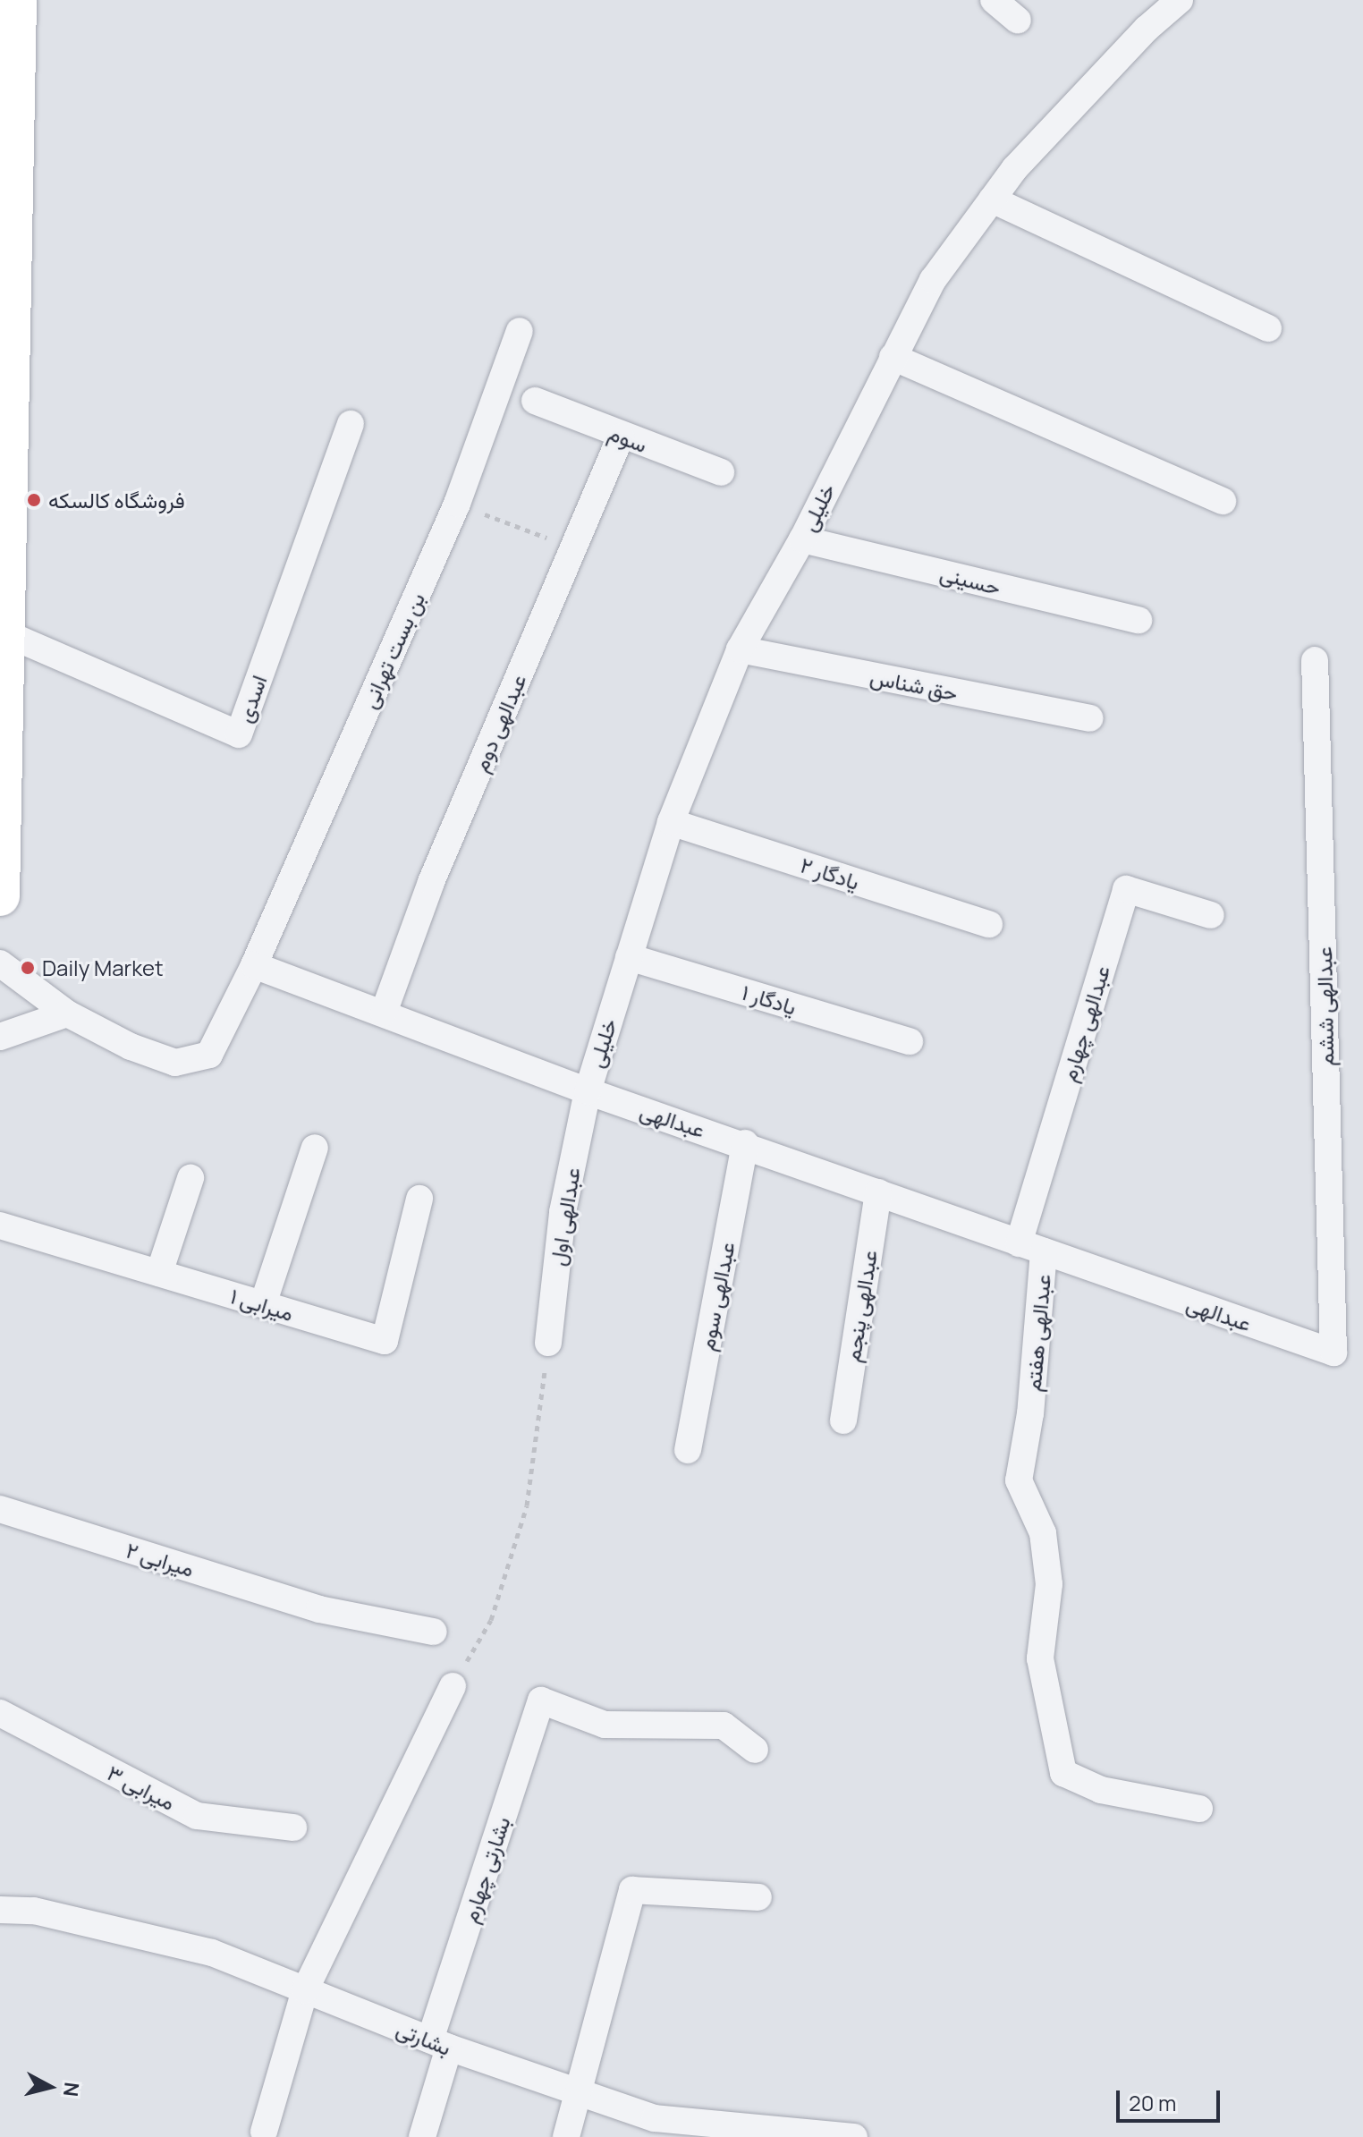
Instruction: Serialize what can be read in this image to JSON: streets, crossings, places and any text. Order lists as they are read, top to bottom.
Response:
{
  "streets": {
    "street": [
      "سوم",
      "خلیلی",
      "حسینی",
      "بن بست تهرانی",
      "حق شناس",
      "اسدی",
      "عبدالهی دوم",
      "یادگار ۲",
      "یادگار ۱",
      "عبدالهی ششم",
      "عبدالهی چهارم",
      "عبدالهی",
      "عبدالهی اول",
      "عبدالهی سوم",
      "میرابی ۱",
      "عبدالهی پنجم",
      "عبدالهی هفتم",
      "میرابی ۲",
      "میرابی ۳",
      "بشارتی چهارم",
      "بشارتی"
    ]
  },
  "crossings": [
    ["سوم", "عبدالهی دوم"],
    ["خلیلی", "حسینی"],
    ["خلیلی", "حق شناس"],
    ["خلیلی", "یادگار ۲"],
    ["خلیلی", "یادگار ۱"],
    ["خلیلی", "عبدالهی"],
    ["خلیلی", "عبدالهی اول"],
    ["بن بست تهرانی", "عبدالهی"],
    ["عبدالهی دوم", "عبدالهی"],
    ["عبدالهی ششم", "عبدالهی"],
    ["عبدالهی چهارم", "عبدالهی"],
    ["عبدالهی چهارم", "عبدالهی هفتم"],
    ["عبدالهی", "عبدالهی اول"],
    ["عبدالهی", "عبدالهی سوم"],
    ["عبدالهی", "عبدالهی پنجم"],
    ["عبدالهی", "عبدالهی هفتم"],
    ["بشارتی چهارم", "بشارتی"]
  ],
  "places": ["فروشگاه کالسکه", "Daily Market"],
  "scale_bar": "20 m",
  "north": "right"
}
